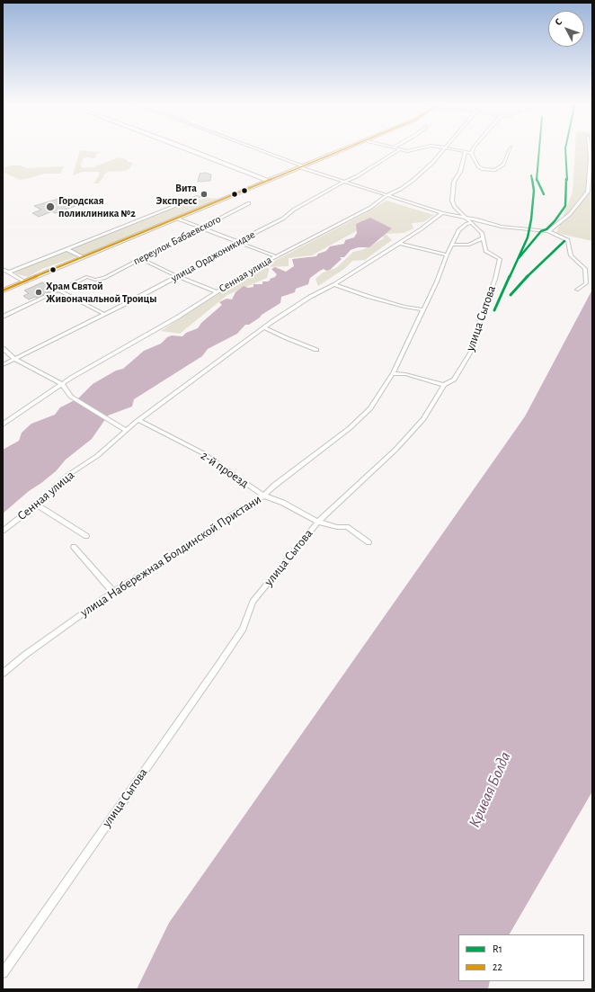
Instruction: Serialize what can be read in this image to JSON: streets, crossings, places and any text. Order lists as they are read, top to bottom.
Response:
{
  "streets": {
    "street": [
      "переулок Бабаевского",
      "улица Орджоникидзе",
      "Сенная улица",
      "улица Сытова",
      "2-й проезд",
      "улица Набережная Болдинской Пристани"
    ]
  },
  "crossings": [
    ["Сенная улица", "2-й проезд"],
    ["улица Сытова", "2-й проезд"],
    ["улица Сытова", "улица Набережная Болдинской Пристани"],
    ["2-й проезд", "улица Набережная Болдинской Пристани"]
  ],
  "water": ["Кривая Болда"],
  "places": ["Вита Экспресс", "Городская поликлиника №2", "Храм Святой Живоначальной Троицы"],
  "lines": ["transit line R1", "transit line 22"],
  "legend": ["R1", "22"],
  "north": "top left"
}
